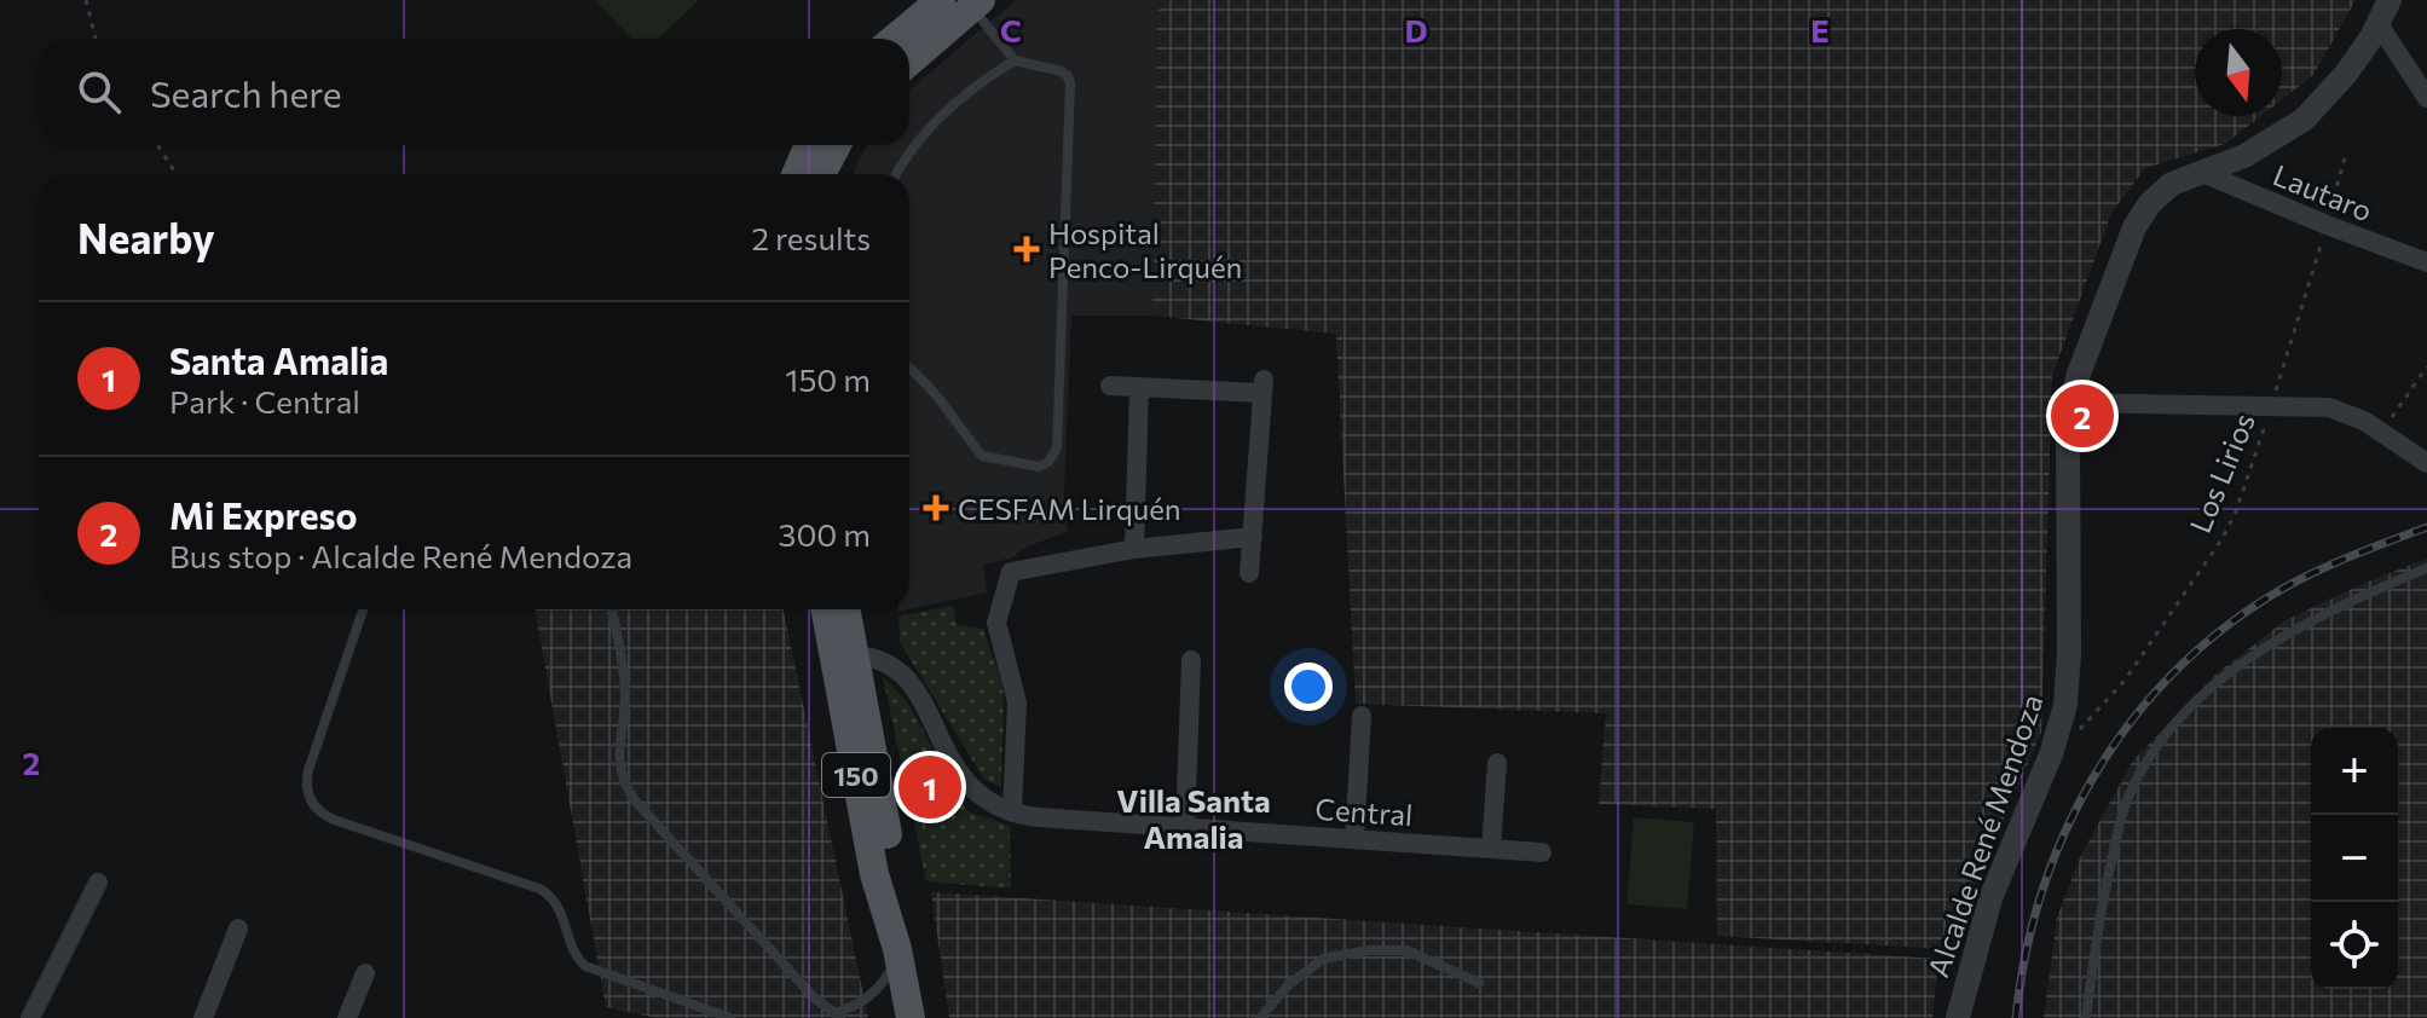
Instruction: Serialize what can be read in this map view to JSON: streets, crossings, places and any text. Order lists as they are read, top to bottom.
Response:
{
  "streets": {
    "main road": ["150"],
    "street": ["Lautaro", "Central", "Alcalde René Mendoza"],
    "path": ["Los Lirios"]
  },
  "crossings": [
    ["Lautaro", "Los Lirios"],
    ["Lautaro", "Alcalde René Mendoza"],
    ["Los Lirios", "Alcalde René Mendoza"],
    ["150", "Central"]
  ],
  "districts": ["Villa Santa Amalia"],
  "places": {
    "health": ["Hospital Penco-Lirquén", "CESFAM Lirquén"]
  },
  "north": "bottom",
  "page": {
    "search": "Search here",
    "heading": ["Nearby", "2 results"],
    "list": [
      {
        "mark": "1",
        "name": "Santa Amalia",
        "note": "Park · Central",
        "value": "150 m"
      },
      {
        "mark": "2",
        "name": "Mi Expreso",
        "note": "Bus stop · Alcalde René Mendoza",
        "value": "300 m"
      }
    ],
    "pins": ["2", "1"],
    "map_buttons": ["+", "−"]
  },
  "grid": {
    "columns": ["C", "D", "E"],
    "rows": ["2"]
  }
}
